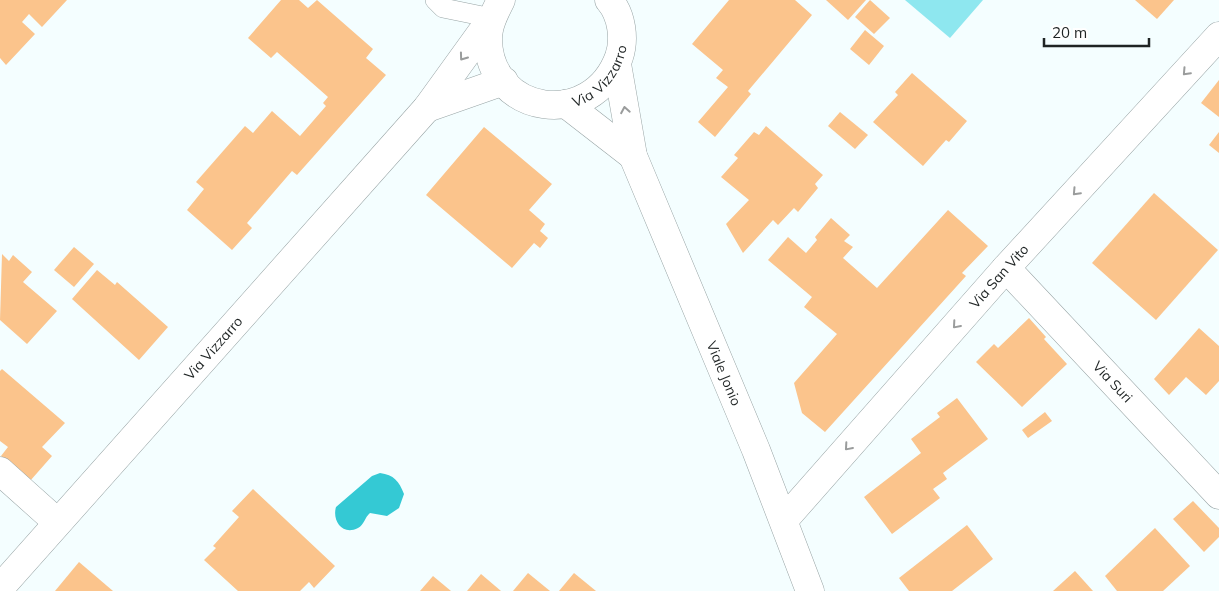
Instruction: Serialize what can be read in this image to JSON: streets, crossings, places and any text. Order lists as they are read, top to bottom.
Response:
{
  "streets": {
    "street": [
      "Via Vizzarro",
      "Via San Vito",
      "Viale Jonio",
      "Via Suri"
    ]
  },
  "crossings": [
    ["Via Vizzarro", "Viale Jonio"],
    ["Via San Vito", "Viale Jonio"],
    ["Via San Vito", "Via Suri"]
  ],
  "one_way": ["Via San Vito"],
  "scale_bar": "20 m"
}
